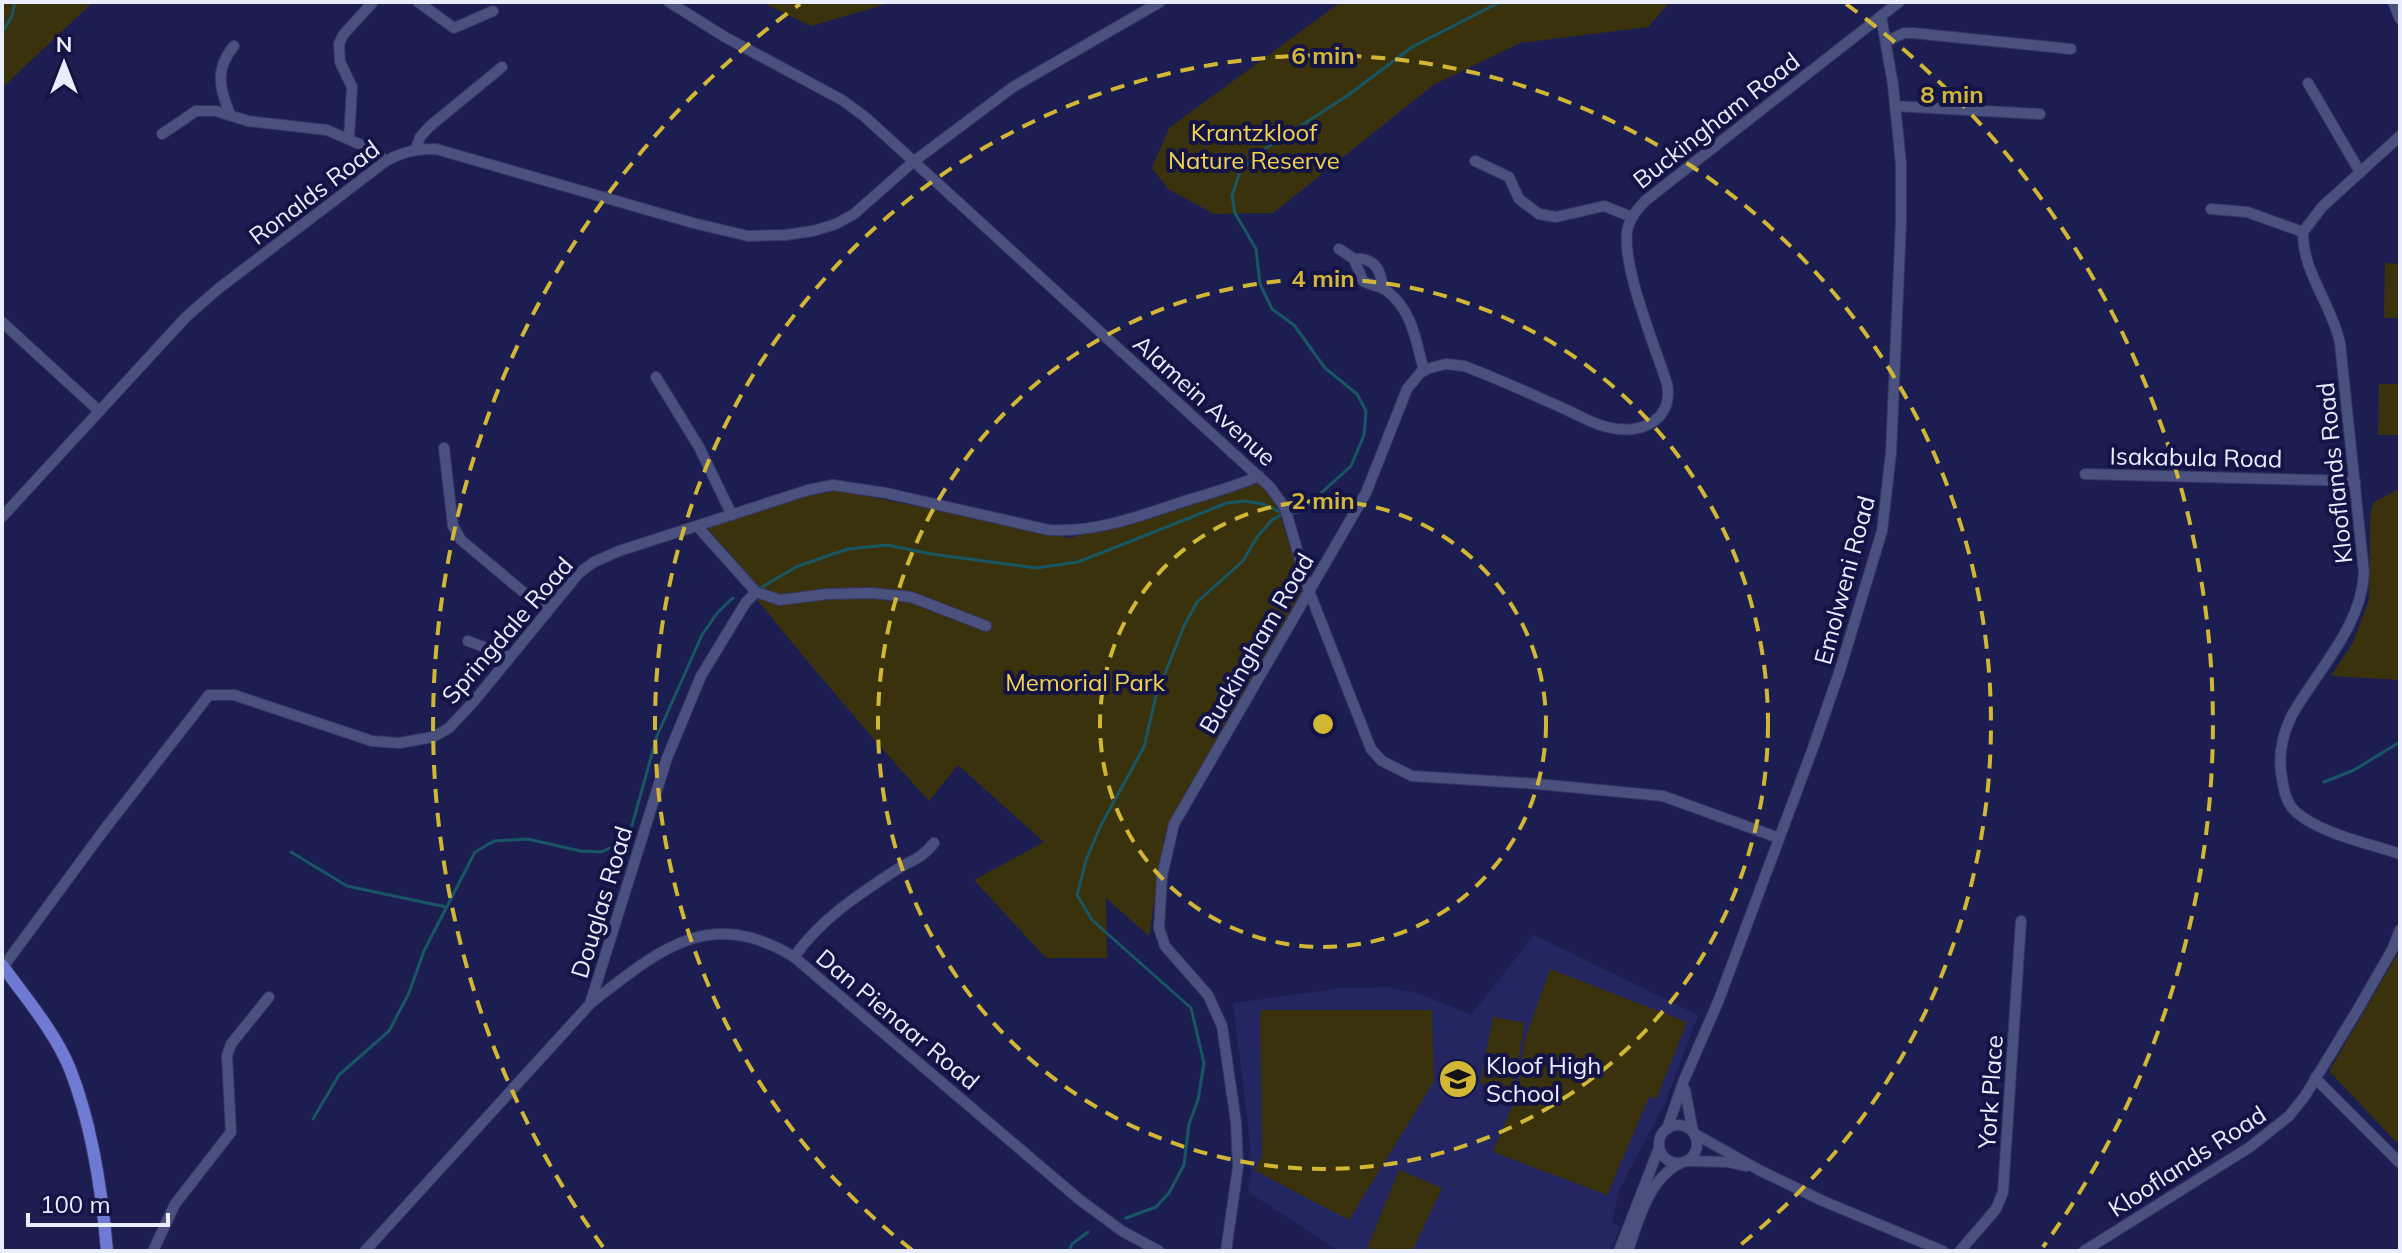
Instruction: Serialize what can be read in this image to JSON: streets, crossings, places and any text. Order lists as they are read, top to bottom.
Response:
{
  "streets": {
    "street": [
      "Buckingham Road",
      "Ronalds Road",
      "Alamein Avenue",
      "Isakabula Road",
      "Klooflands Road",
      "Emolweni Road",
      "Springdale Road",
      "Douglas Road",
      "Dan Pienaar Road",
      "York Place"
    ]
  },
  "crossings": [
    ["Buckingham Road", "Alamein Avenue"],
    ["Buckingham Road", "Emolweni Road"],
    ["Ronalds Road", "Alamein Avenue"],
    ["Alamein Avenue", "Emolweni Road"],
    ["Alamein Avenue", "Springdale Road"],
    ["Isakabula Road", "Klooflands Road"],
    ["Douglas Road", "Dan Pienaar Road"]
  ],
  "parks": ["Krantzkloof Nature Reserve", "Memorial Park"],
  "places": {
    "school or university": ["Kloof High School"]
  },
  "scale_bar": "100 m",
  "north": "top",
  "rings": [
    "6 min",
    "8 min",
    "4 min",
    "2 min"
  ]
}
